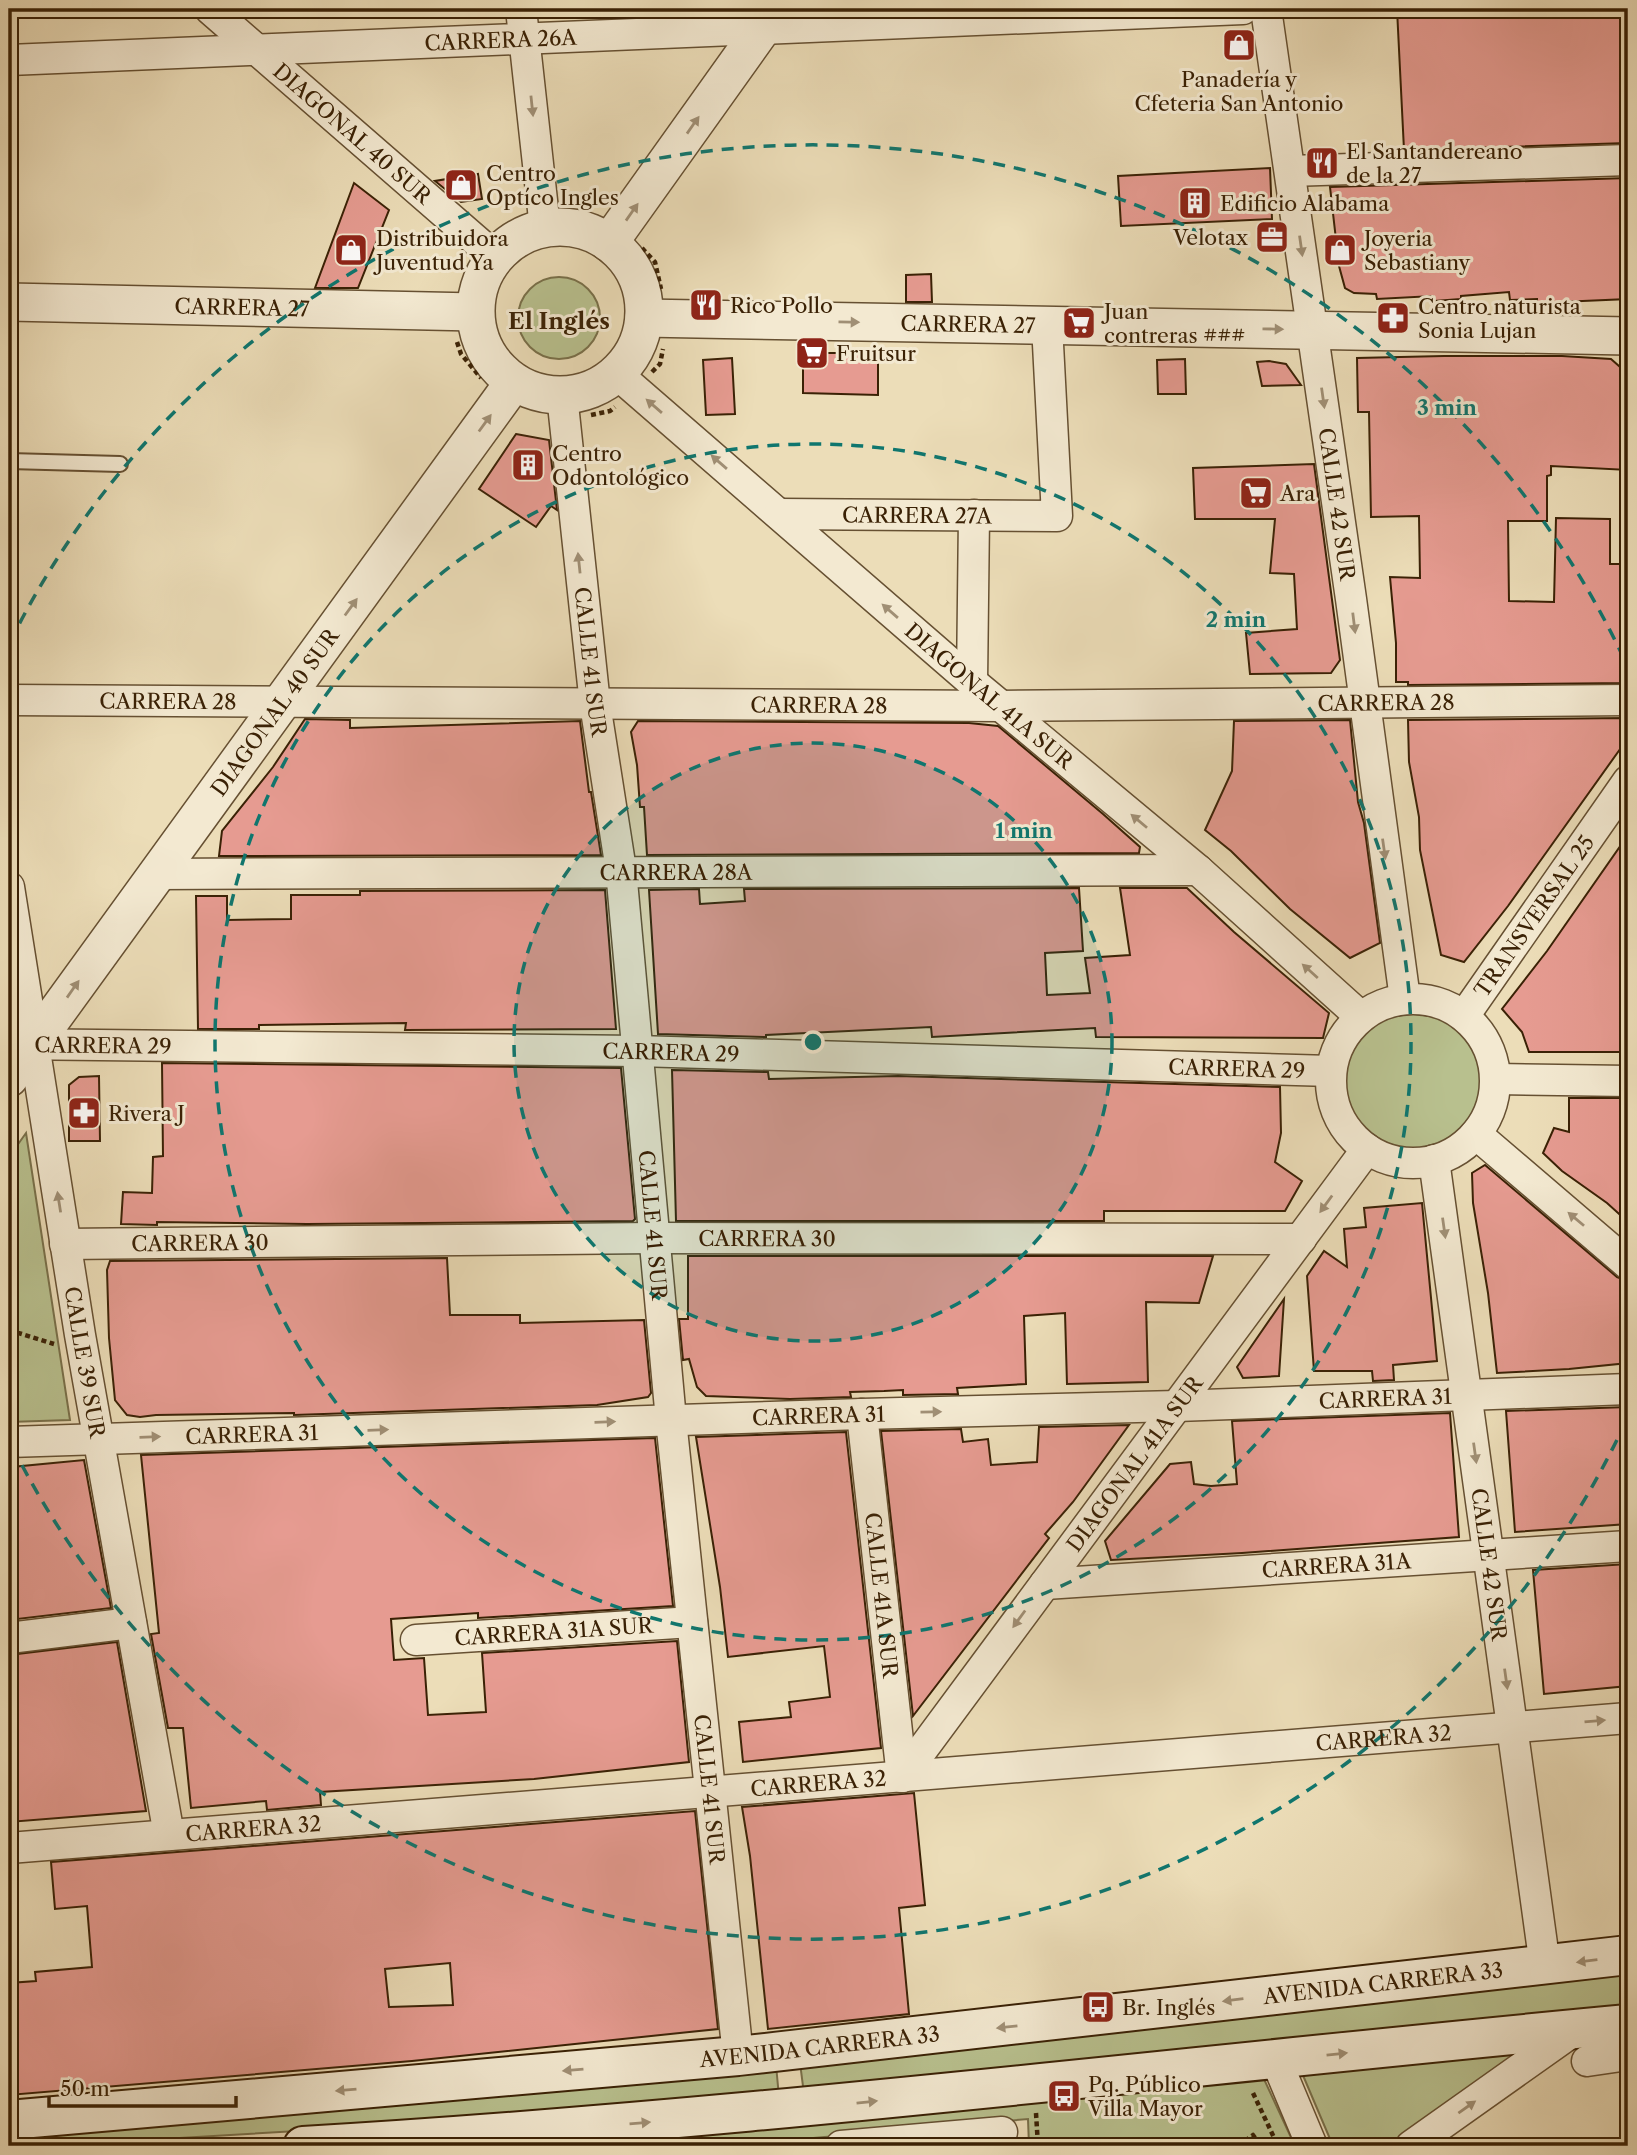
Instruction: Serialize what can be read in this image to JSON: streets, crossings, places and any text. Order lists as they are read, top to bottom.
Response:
{
  "streets": {
    "main road": ["AVENIDA CARRERA 33"],
    "street": [
      "CARRERA 26A",
      "DIAGONAL 40 SUR",
      "CARRERA 27",
      "CALLE 42 SUR",
      "CARRERA 27A",
      "CALLE 41 SUR",
      "DIAGONAL 41A SUR",
      "CARRERA 28",
      "CARRERA 28A",
      "TRANSVERSAL 25",
      "CARRERA 29",
      "CARRERA 30",
      "CALLE 39 SUR",
      "CARRERA 31",
      "CARRERA 31A",
      "CALLE 41A SUR",
      "CARRERA 31A SUR",
      "CARRERA 32"
    ]
  },
  "crossings": [
    ["CARRERA 26A", "DIAGONAL 40 SUR"],
    ["DIAGONAL 40 SUR", "CARRERA 27"],
    ["DIAGONAL 40 SUR", "CALLE 41 SUR"],
    ["DIAGONAL 40 SUR", "DIAGONAL 41A SUR"],
    ["DIAGONAL 40 SUR", "CARRERA 28"],
    ["DIAGONAL 40 SUR", "CARRERA 28A"],
    ["DIAGONAL 40 SUR", "CARRERA 29"],
    ["DIAGONAL 40 SUR", "CALLE 39 SUR"],
    ["CARRERA 27", "CALLE 42 SUR"],
    ["CARRERA 27", "CARRERA 27A"],
    ["CARRERA 27", "CALLE 41 SUR"],
    ["CARRERA 27", "DIAGONAL 41A SUR"],
    ["CALLE 42 SUR", "DIAGONAL 41A SUR"],
    ["CALLE 42 SUR", "CARRERA 28"],
    ["CALLE 42 SUR", "TRANSVERSAL 25"],
    ["CALLE 42 SUR", "CARRERA 29"],
    ["CALLE 42 SUR", "CARRERA 31"],
    ["CALLE 42 SUR", "CARRERA 31A"],
    ["CALLE 42 SUR", "CARRERA 32"],
    ["CALLE 42 SUR", "AVENIDA CARRERA 33"],
    ["CARRERA 27A", "DIAGONAL 41A SUR"],
    ["CALLE 41 SUR", "DIAGONAL 41A SUR"],
    ["CALLE 41 SUR", "CARRERA 28"],
    ["CALLE 41 SUR", "CARRERA 28A"],
    ["CALLE 41 SUR", "CARRERA 29"],
    ["CALLE 41 SUR", "CARRERA 30"],
    ["CALLE 41 SUR", "CARRERA 31"],
    ["CALLE 41 SUR", "CARRERA 31A SUR"],
    ["CALLE 41 SUR", "CARRERA 32"],
    ["CALLE 41 SUR", "AVENIDA CARRERA 33"],
    ["DIAGONAL 41A SUR", "CARRERA 28"],
    ["DIAGONAL 41A SUR", "CARRERA 28A"],
    ["DIAGONAL 41A SUR", "TRANSVERSAL 25"],
    ["DIAGONAL 41A SUR", "CARRERA 29"],
    ["DIAGONAL 41A SUR", "CARRERA 30"],
    ["DIAGONAL 41A SUR", "CARRERA 31"],
    ["DIAGONAL 41A SUR", "CARRERA 31A"],
    ["DIAGONAL 41A SUR", "CALLE 41A SUR"],
    ["DIAGONAL 41A SUR", "CARRERA 32"],
    ["TRANSVERSAL 25", "CARRERA 29"],
    ["CARRERA 29", "CALLE 39 SUR"],
    ["CARRERA 30", "CALLE 39 SUR"],
    ["CALLE 39 SUR", "CARRERA 31"],
    ["CALLE 39 SUR", "CARRERA 32"],
    ["CARRERA 31", "CALLE 41A SUR"],
    ["CALLE 41A SUR", "CARRERA 32"]
  ],
  "one_way": [
    "DIAGONAL 40 SUR",
    "CARRERA 27",
    "CALLE 42 SUR",
    "CARRERA 31"
  ],
  "districts": ["El Inglés"],
  "places": {
    "shop": [
      "Panadería y Cfeteria San Antonio",
      "Centro Optíco Ingles",
      "Distribuidora Juventud Ya",
      "Joyeria Sebastiany"
    ],
    "restaurant": ["El Santandereano de la 27", "Rico Pollo"],
    "building": ["Edificio Alabama", "Centro Odontológico"],
    "office": ["Velotax"],
    "pharmacy": ["Centro naturista Sonia Lujan", "Rivera J"],
    "supermarket": ["Juan contreras ###", "Fruitsur", "Ara"],
    "bus stop": ["Br. Inglés", "Pq. Público Villa Mayor"]
  },
  "scale_bar": "50 m",
  "rings": ["3 min", "2 min", "1 min"]
}
